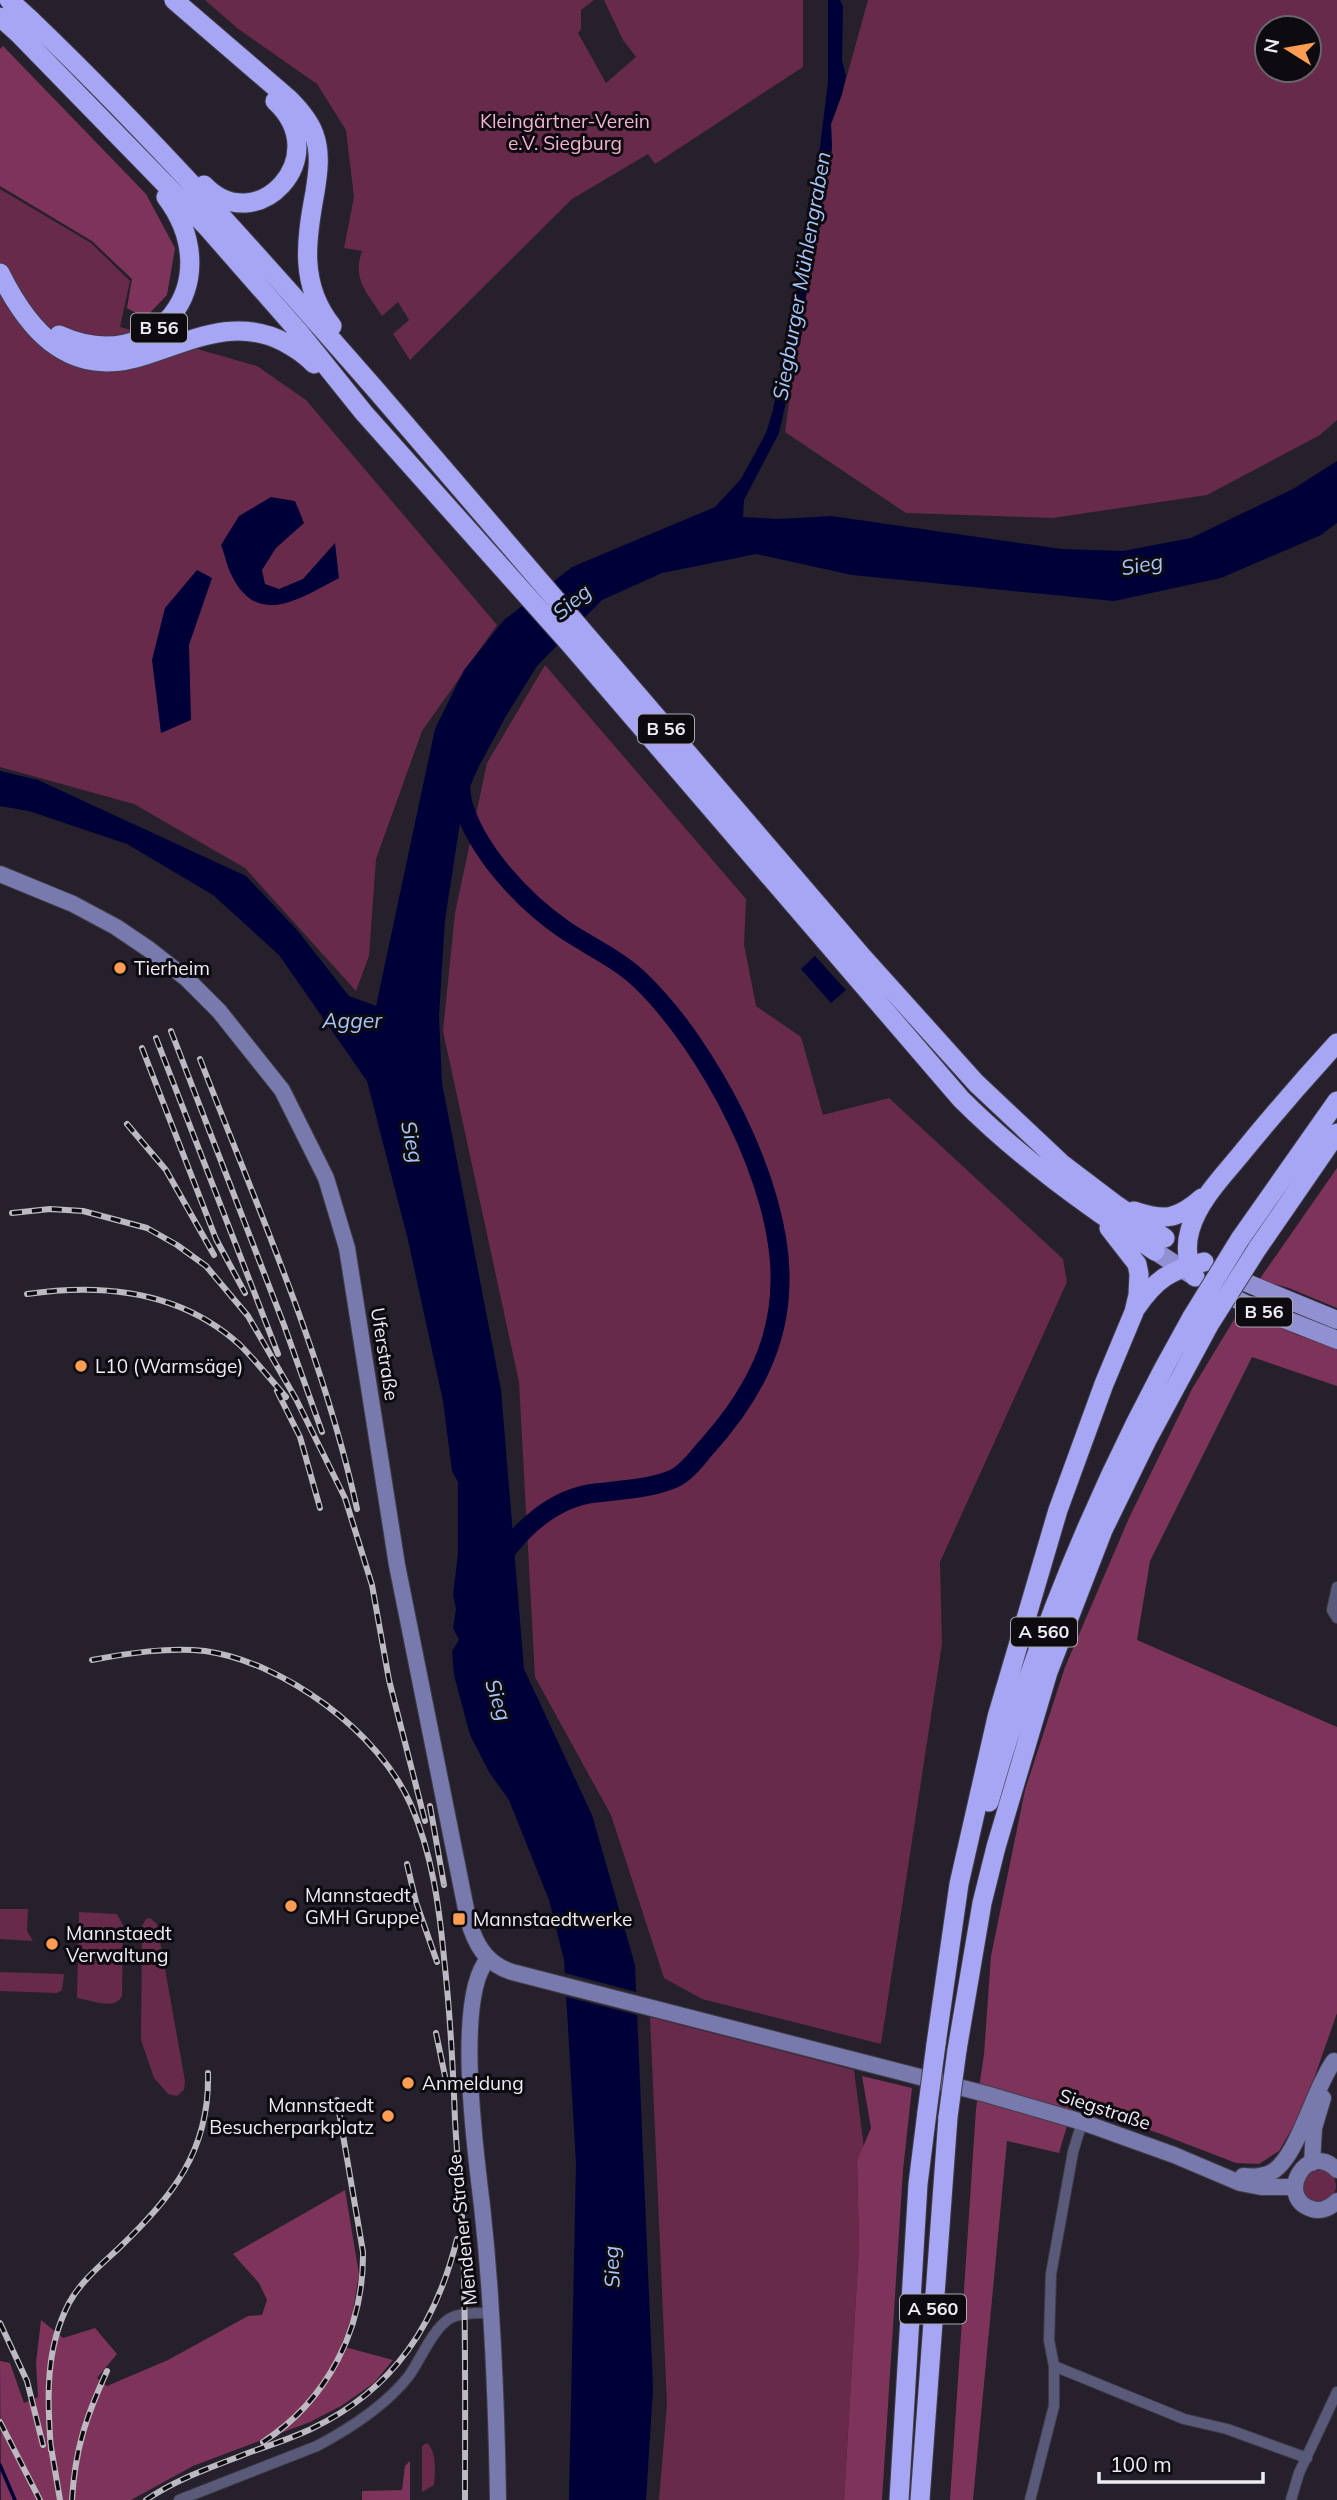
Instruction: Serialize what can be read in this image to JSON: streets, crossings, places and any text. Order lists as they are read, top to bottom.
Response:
{
  "streets": {
    "highway": ["B 56", "A 560"],
    "street": ["Uferstraße", "Siegstraße", "Mendener Straße"]
  },
  "crossings": [
    ["Uferstraße", "Siegstraße"],
    ["Uferstraße", "Mendener Straße"],
    ["Siegstraße", "Mendener Straße"]
  ],
  "water": ["Siegburger Mühlengraben", "Sieg", "Agger"],
  "parks": ["Kleingärtner-Verein e.V. Siegburg"],
  "places": {
    "other": [
      "Tierheim",
      "L10 (Warmsäge)",
      "Mannstaedt GMH Gruppe",
      "Mannstaedt Verwaltung",
      "Anmeldung",
      "Mannstaedt Besucherparkplatz"
    ],
    "transit": ["Mannstaedtwerke"]
  },
  "scale_bar": "100 m",
  "north": "left"
}
